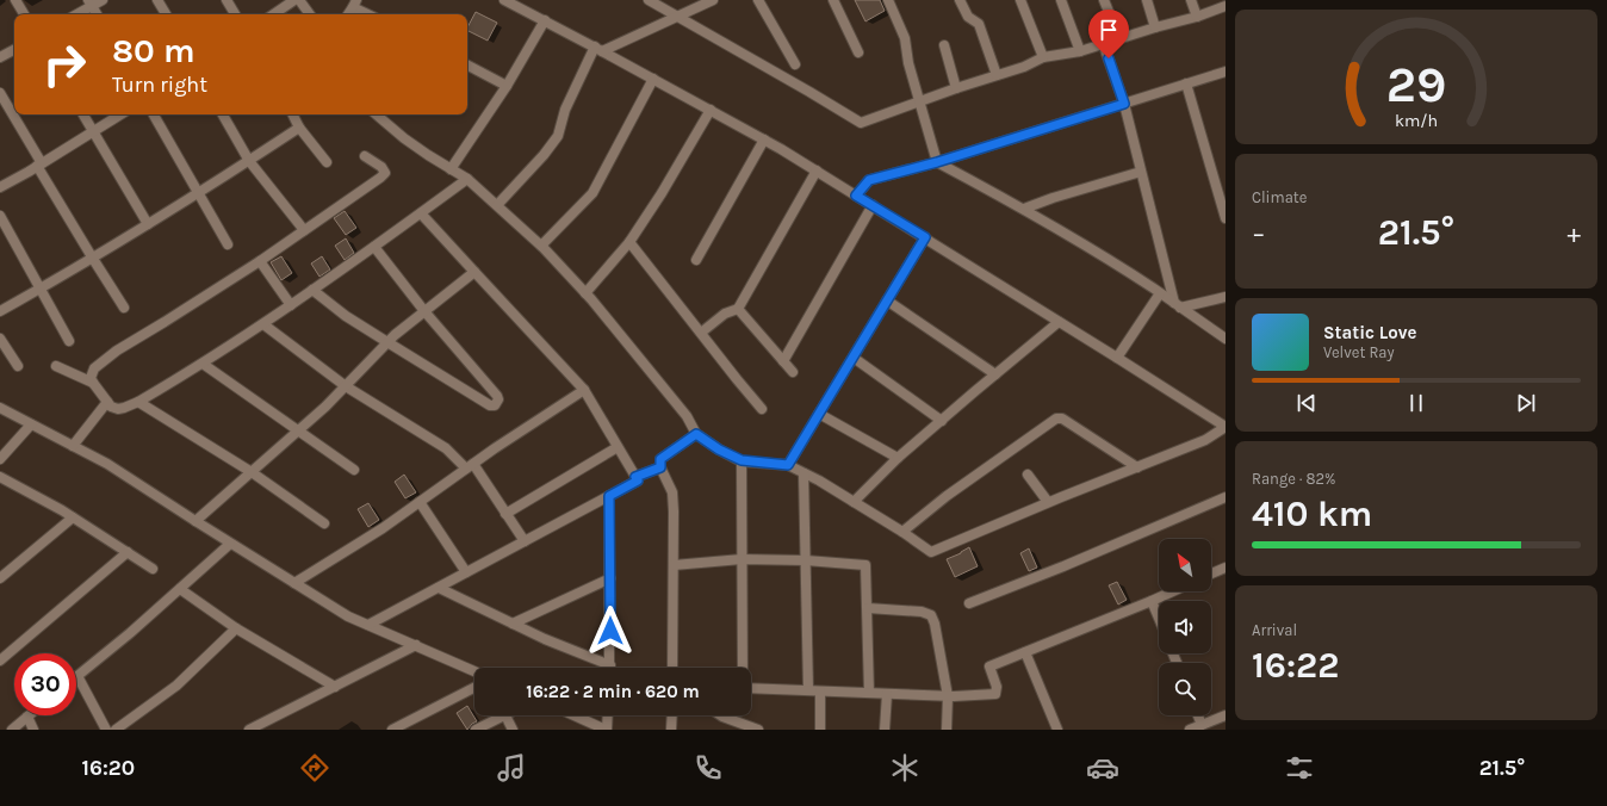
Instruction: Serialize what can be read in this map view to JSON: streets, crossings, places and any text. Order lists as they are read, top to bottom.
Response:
{
  "north": "top left",
  "page": {
    "turn": ["80 m", "Turn right"],
    "tile": [
      "Climate",
      ["Range · 82%", "410 km"],
      ["Arrival", "16:22"]
    ],
    "heat": ["−", "21.5°", "+"],
    "song": ["Static Love", "Velvet Ray"],
    "limit": "30",
    "trip": "16:22 · 2 min · 620 m",
    "tabs": ["16:20", "21.5°"],
    "gauge": ["29", "km/h"]
  }
}
